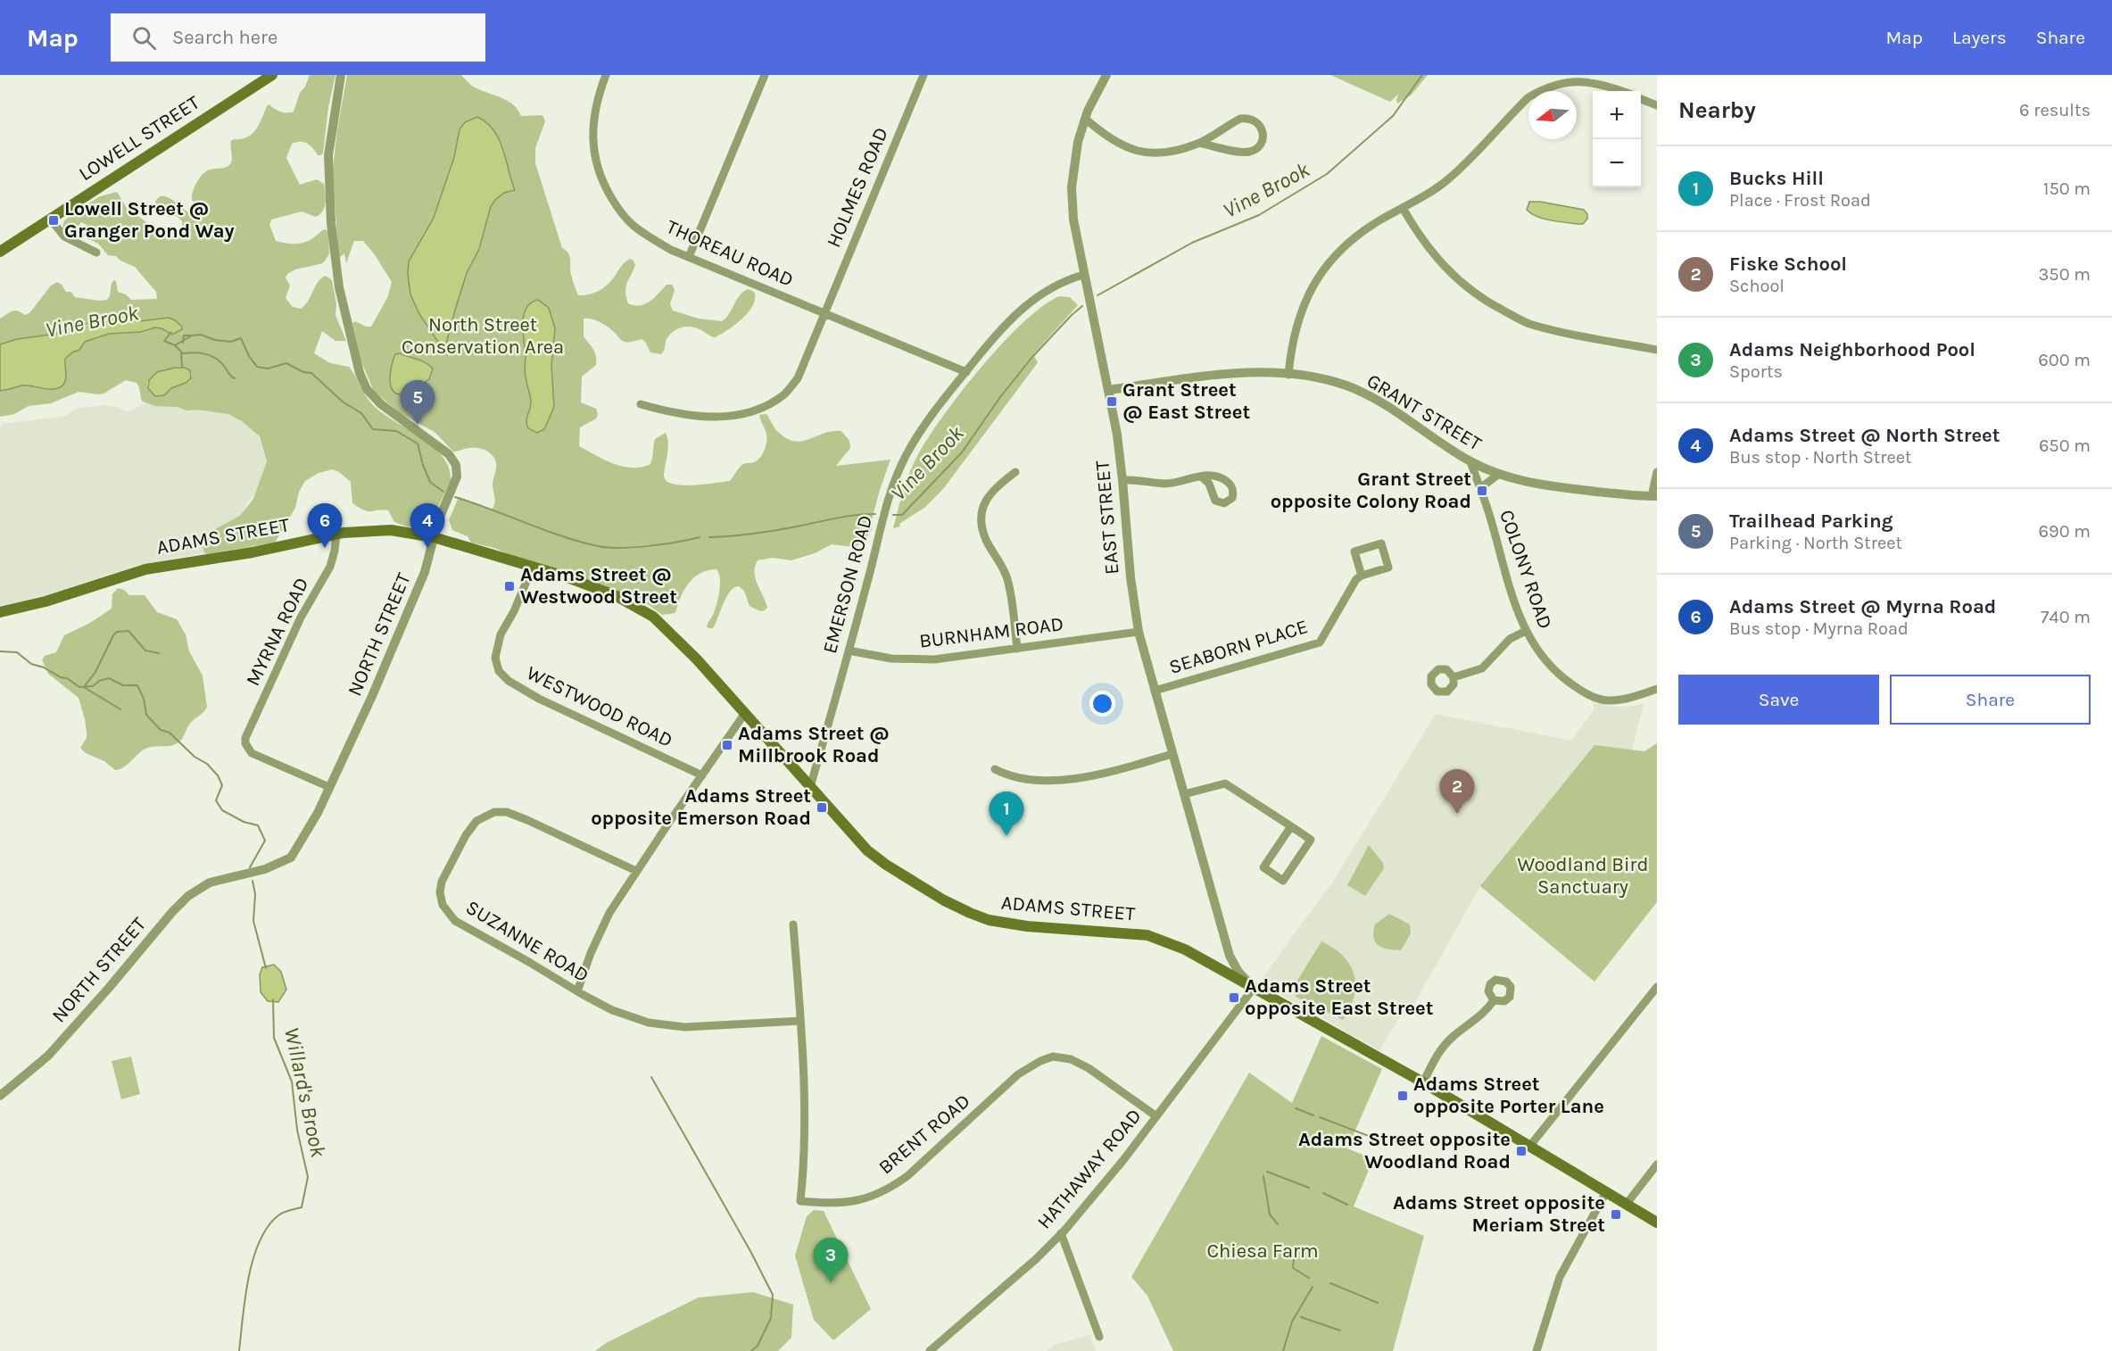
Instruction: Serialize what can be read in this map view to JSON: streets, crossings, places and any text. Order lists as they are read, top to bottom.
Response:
{
  "streets": {
    "main road": ["LOWELL STREET", "ADAMS STREET"],
    "street": [
      "HOLMES ROAD",
      "THOREAU ROAD",
      "GRANT STREET",
      "EAST STREET",
      "COLONY ROAD",
      "EMERSON ROAD",
      "MYRNA ROAD",
      "BURNHAM ROAD",
      "NORTH STREET",
      "SEABORN PLACE",
      "WESTWOOD ROAD",
      "SUZANNE ROAD",
      "BRENT ROAD",
      "HATHAWAY ROAD"
    ]
  },
  "crossings": [
    ["HOLMES ROAD", "THOREAU ROAD"],
    ["THOREAU ROAD", "EMERSON ROAD"],
    ["GRANT STREET", "EAST STREET"],
    ["GRANT STREET", "COLONY ROAD"],
    ["EAST STREET", "ADAMS STREET"],
    ["EAST STREET", "EMERSON ROAD"],
    ["EAST STREET", "BURNHAM ROAD"],
    ["EAST STREET", "SEABORN PLACE"],
    ["EAST STREET", "HATHAWAY ROAD"],
    ["ADAMS STREET", "EMERSON ROAD"],
    ["ADAMS STREET", "MYRNA ROAD"],
    ["ADAMS STREET", "NORTH STREET"],
    ["ADAMS STREET", "WESTWOOD ROAD"],
    ["ADAMS STREET", "HATHAWAY ROAD"],
    ["EMERSON ROAD", "BURNHAM ROAD"],
    ["MYRNA ROAD", "NORTH STREET"],
    ["SUZANNE ROAD", "BRENT ROAD"],
    ["BRENT ROAD", "HATHAWAY ROAD"]
  ],
  "water": ["Vine Brook", "Willard's Brook"],
  "parks": ["North Street Conservation Area", "Woodland Bird Sanctuary", "Chiesa Farm"],
  "places": {
    "transit": [
      "Lowell Street @ Granger Pond Way",
      "Grant Street @ East Street",
      "Grant Street opposite Colony Road",
      "Adams Street @ Westwood Street",
      "Adams Street @ Millbrook Road",
      "Adams Street opposite Emerson Road",
      "Adams Street opposite East Street",
      "Adams Street opposite Porter Lane",
      "Adams Street opposite Woodland Road",
      "Adams Street opposite Meriam Street"
    ]
  },
  "north": "left",
  "page": {
    "header": "Map",
    "search": "Search here",
    "nav": ["Map", "Layers", "Share"],
    "heading": ["Nearby", "6 results"],
    "map_buttons": ["+", "−"],
    "list": [
      {
        "mark": "1",
        "name": "Bucks Hill",
        "note": "Place · Frost Road",
        "value": "150 m"
      },
      {
        "mark": "2",
        "name": "Fiske School",
        "note": "School",
        "value": "350 m"
      },
      {
        "mark": "3",
        "name": "Adams Neighborhood Pool",
        "note": "Sports",
        "value": "600 m"
      },
      {
        "mark": "4",
        "name": "Adams Street @ North Street",
        "note": "Bus stop · North Street",
        "value": "650 m"
      },
      {
        "mark": "5",
        "name": "Trailhead Parking",
        "note": "Parking · North Street",
        "value": "690 m"
      },
      {
        "mark": "6",
        "name": "Adams Street @ Myrna Road",
        "note": "Bus stop · Myrna Road",
        "value": "740 m"
      }
    ],
    "pins": [
      "5",
      "4",
      "6",
      "2",
      "1",
      "3"
    ],
    "buttons": ["Save", "Share"]
  }
}
